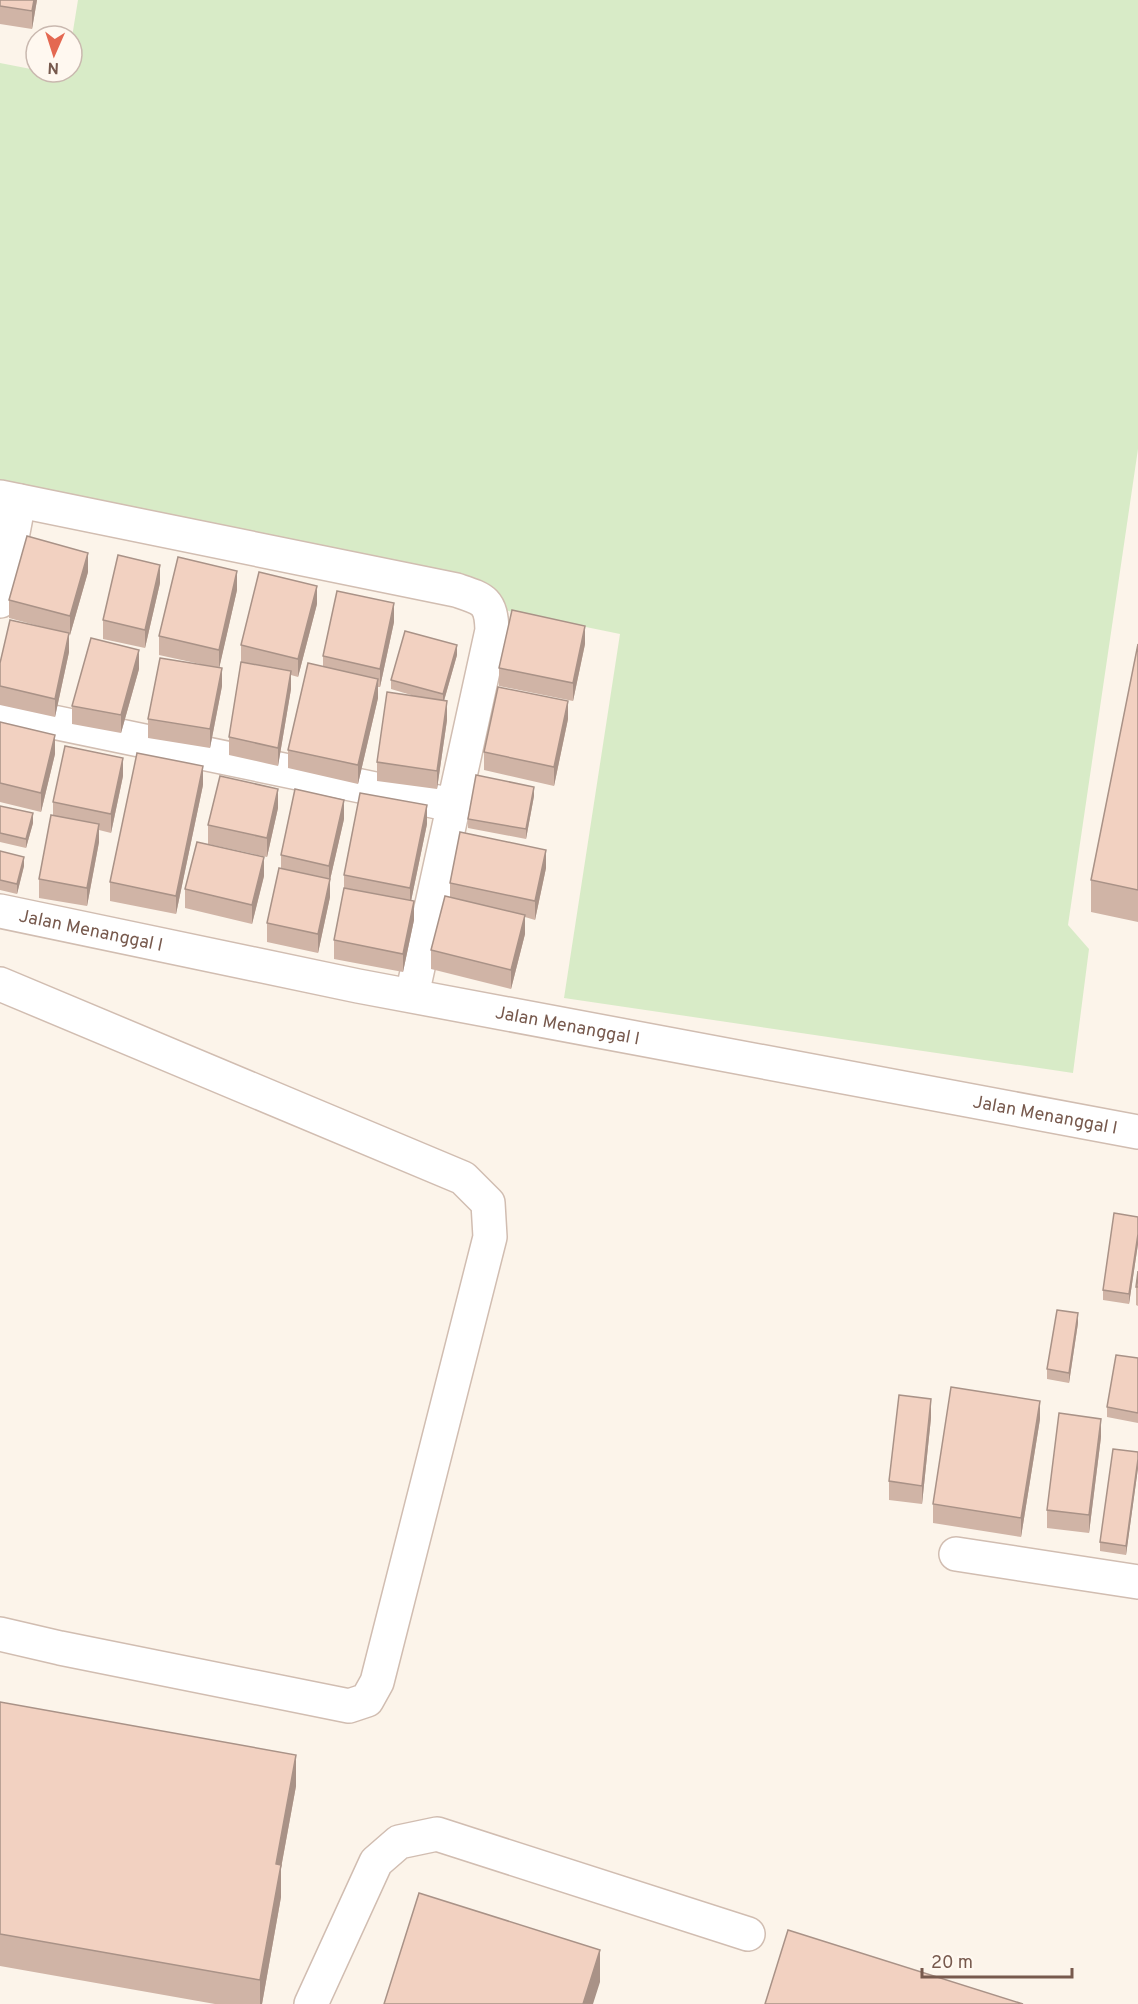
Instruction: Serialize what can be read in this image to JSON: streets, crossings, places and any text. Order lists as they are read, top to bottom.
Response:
{
  "streets": {
    "street": ["Jalan Menanggal I"]
  },
  "scale_bar": "20 m",
  "north": "bottom"
}
